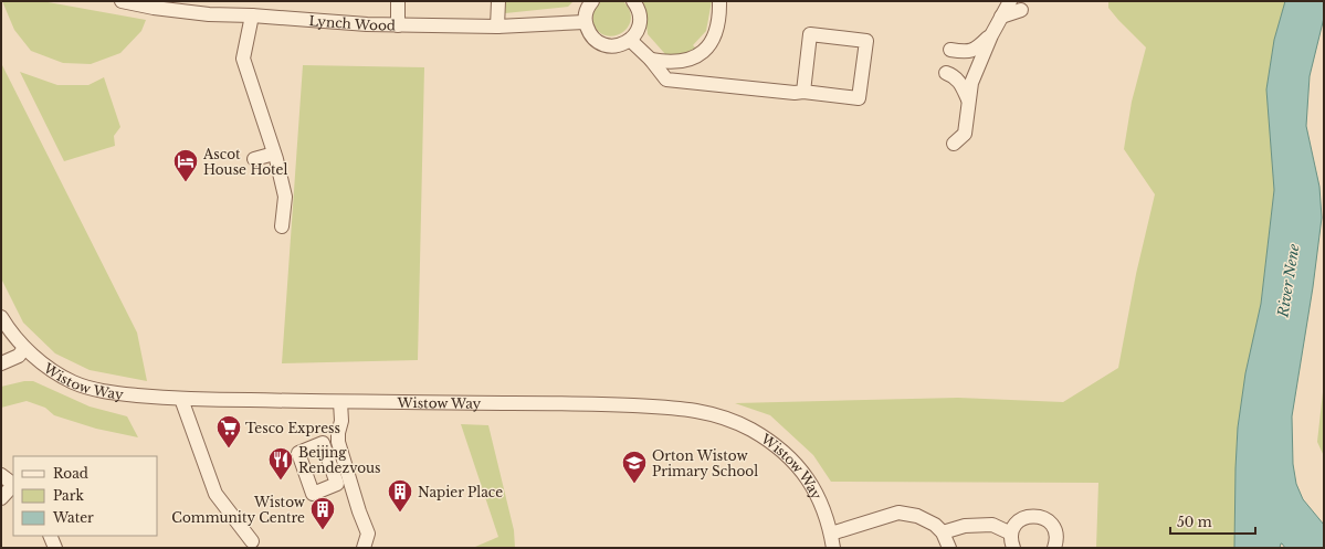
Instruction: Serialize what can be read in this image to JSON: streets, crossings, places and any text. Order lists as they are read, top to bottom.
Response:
{
  "streets": {
    "street": ["Lynch Wood", "Wistow Way"]
  },
  "water": ["River Nene"],
  "places": {
    "hotel": ["Ascot House Hotel"],
    "supermarket": ["Tesco Express"],
    "restaurant": ["Beijing Rendezvous"],
    "school or university": ["Orton Wistow Primary School"],
    "building": ["Napier Place", "Wistow Community Centre"]
  },
  "legend": ["Road", "Park", "Water"],
  "scale_bar": "50 m"
}
